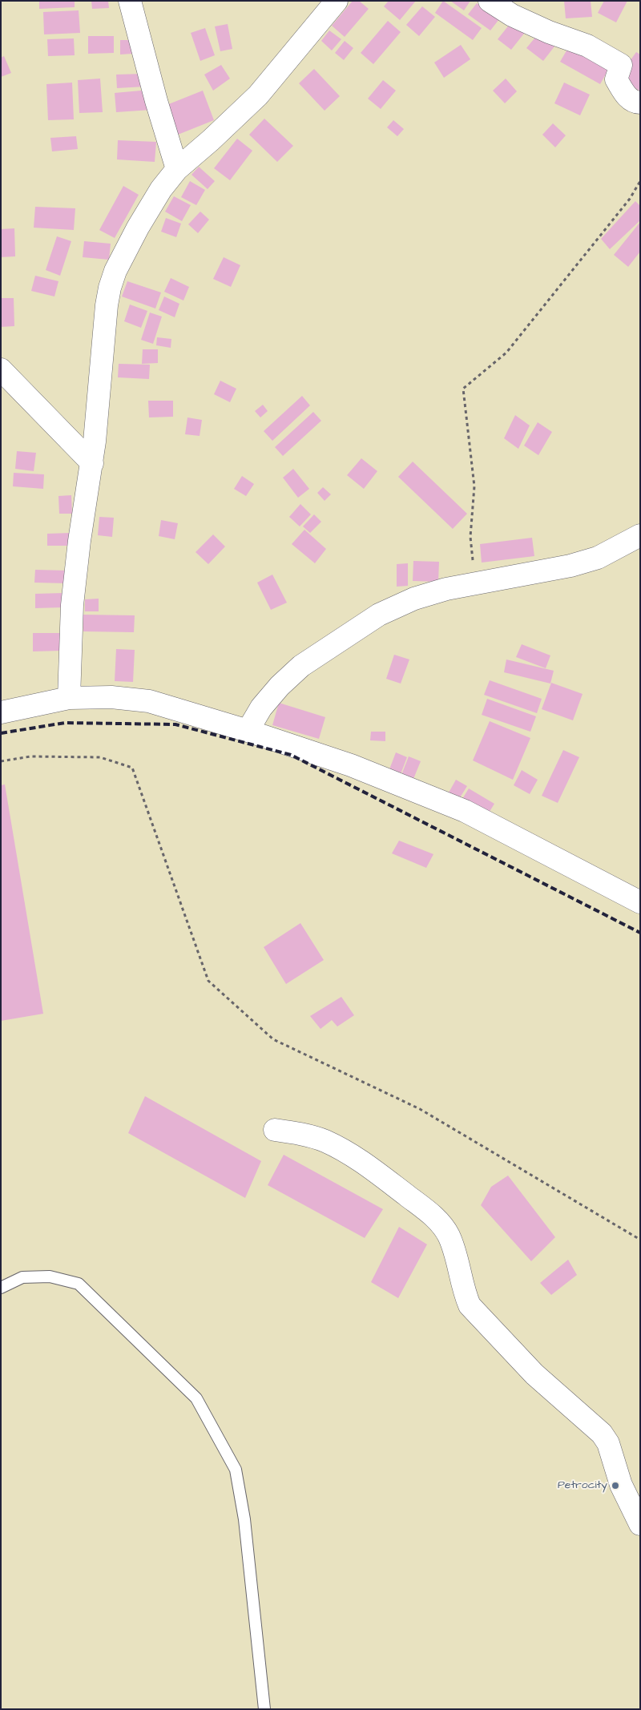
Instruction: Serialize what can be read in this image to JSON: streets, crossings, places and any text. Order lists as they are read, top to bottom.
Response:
{
  "places": ["Petrocity"]
}
